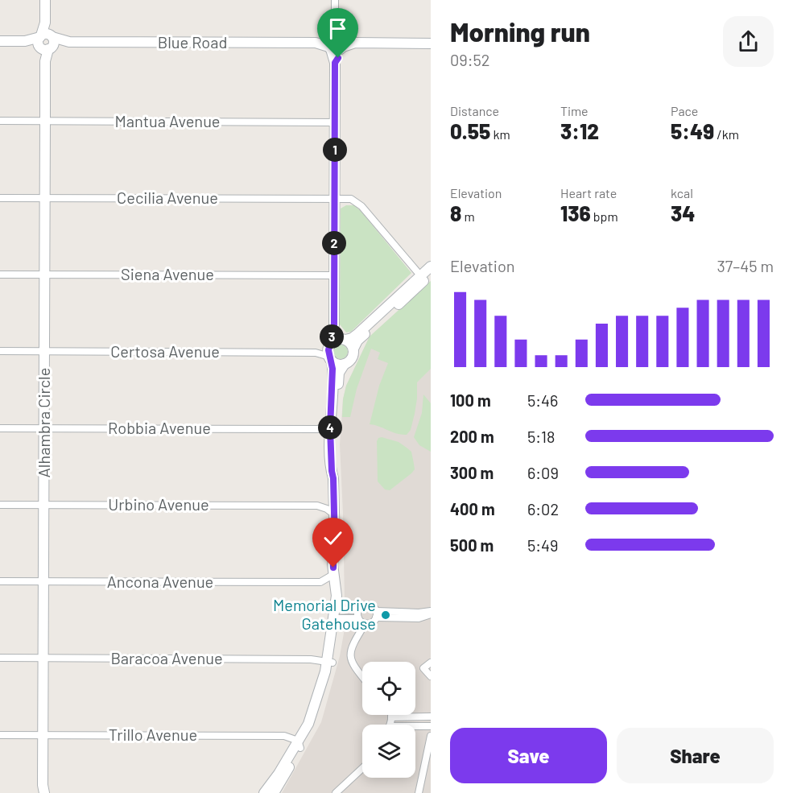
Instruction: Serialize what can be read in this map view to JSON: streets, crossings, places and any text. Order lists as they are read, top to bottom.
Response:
{
  "streets": {
    "street": [
      "Blue Road",
      "Mantua Avenue",
      "Cecilia Avenue",
      "Siena Avenue",
      "Certosa Avenue",
      "Alhambra Circle",
      "Robbia Avenue",
      "Urbino Avenue",
      "Ancona Avenue",
      "Baracoa Avenue",
      "Trillo Avenue"
    ]
  },
  "crossings": [
    ["Blue Road", "Alhambra Circle"],
    ["Mantua Avenue", "Alhambra Circle"],
    ["Cecilia Avenue", "Alhambra Circle"],
    ["Siena Avenue", "Alhambra Circle"],
    ["Certosa Avenue", "Alhambra Circle"],
    ["Alhambra Circle", "Robbia Avenue"],
    ["Alhambra Circle", "Urbino Avenue"],
    ["Alhambra Circle", "Ancona Avenue"],
    ["Alhambra Circle", "Baracoa Avenue"],
    ["Alhambra Circle", "Trillo Avenue"]
  ],
  "places": ["Memorial Drive Gatehouse"],
  "page": {
    "heading": ["Morning run", "09:52"],
    "stats": [
      ["Distance", "0.55 km"],
      ["Time", "3:12"],
      ["Pace", "5:49 /km"],
      ["Elevation", "8 m"],
      ["Heart rate", "136 bpm"],
      ["kcal", "34"]
    ],
    "pins": [
      "1",
      "2",
      "3",
      "4"
    ],
    "chart": ["Elevation", "37–45 m"],
    "list": [
      {
        "name": "100 m",
        "note": "5:46"
      },
      {
        "name": "200 m",
        "note": "5:18"
      },
      {
        "name": "300 m",
        "note": "6:09"
      },
      {
        "name": "400 m",
        "note": "6:02"
      },
      {
        "name": "500 m",
        "note": "5:49"
      }
    ],
    "buttons": ["Save", "Share"]
  }
}
